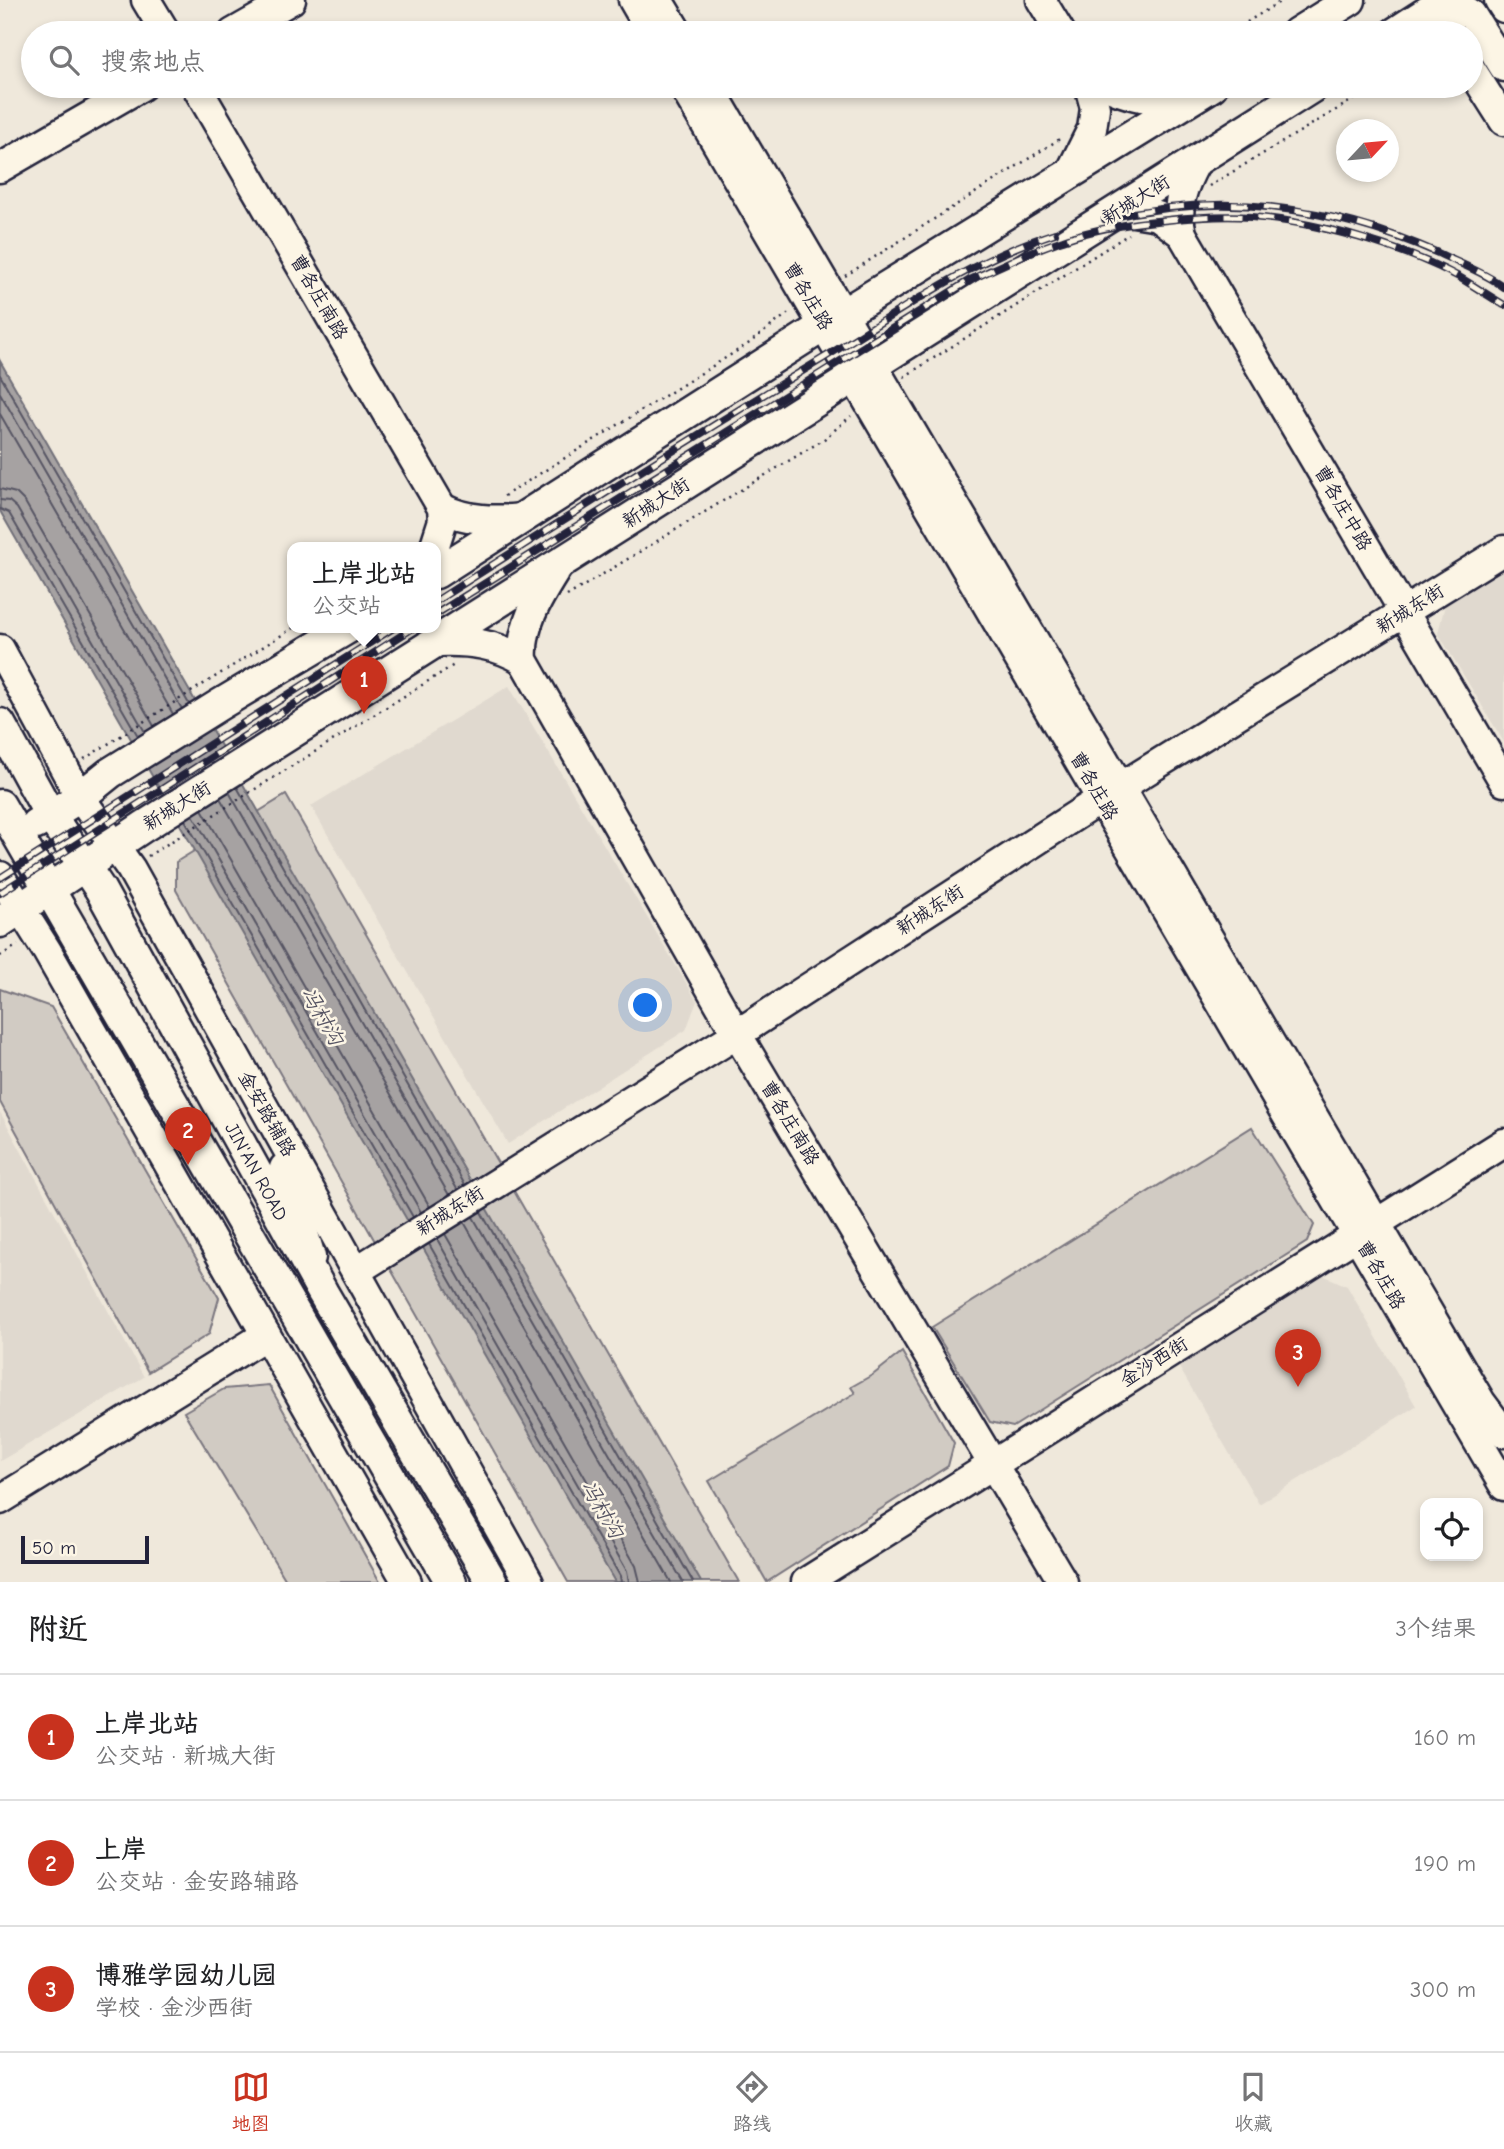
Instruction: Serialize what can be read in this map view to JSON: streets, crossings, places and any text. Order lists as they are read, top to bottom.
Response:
{
  "streets": {
    "main road": ["新城大街", "JIN'AN ROAD"],
    "street": [
      "曹各庄路",
      "曹各庄南路",
      "曹各庄中路",
      "新城东街",
      "金安路辅路",
      "金沙西街"
    ]
  },
  "crossings": [
    ["新城大街", "曹各庄路"],
    ["新城大街", "曹各庄中路"],
    ["新城大街", "金安路辅路"],
    ["新城大街", "JIN'AN ROAD"],
    ["曹各庄路", "新城东街"],
    ["曹各庄路", "金沙西街"],
    ["曹各庄南路", "新城东街"],
    ["曹各庄南路", "金沙西街"],
    ["曹各庄中路", "新城东街"],
    ["新城东街", "金安路辅路"]
  ],
  "water": ["冯村沟"],
  "scale_bar": "50 m",
  "north": "top right",
  "page": {
    "search": "搜索地点",
    "popup": ["上岸北站", "公交站"],
    "pins": ["1", "2", "3"],
    "scale": "50 m",
    "heading": ["附近", "3个结果"],
    "list": [
      {
        "mark": "1",
        "name": "上岸北站",
        "note": "公交站 · 新城大街",
        "value": "160 m"
      },
      {
        "mark": "2",
        "name": "上岸",
        "note": "公交站 · 金安路辅路",
        "value": "190 m"
      },
      {
        "mark": "3",
        "name": "博雅学园幼儿园",
        "note": "学校 · 金沙西街",
        "value": "300 m"
      }
    ],
    "nav": ["地图", "路线", "收藏"]
  }
}
